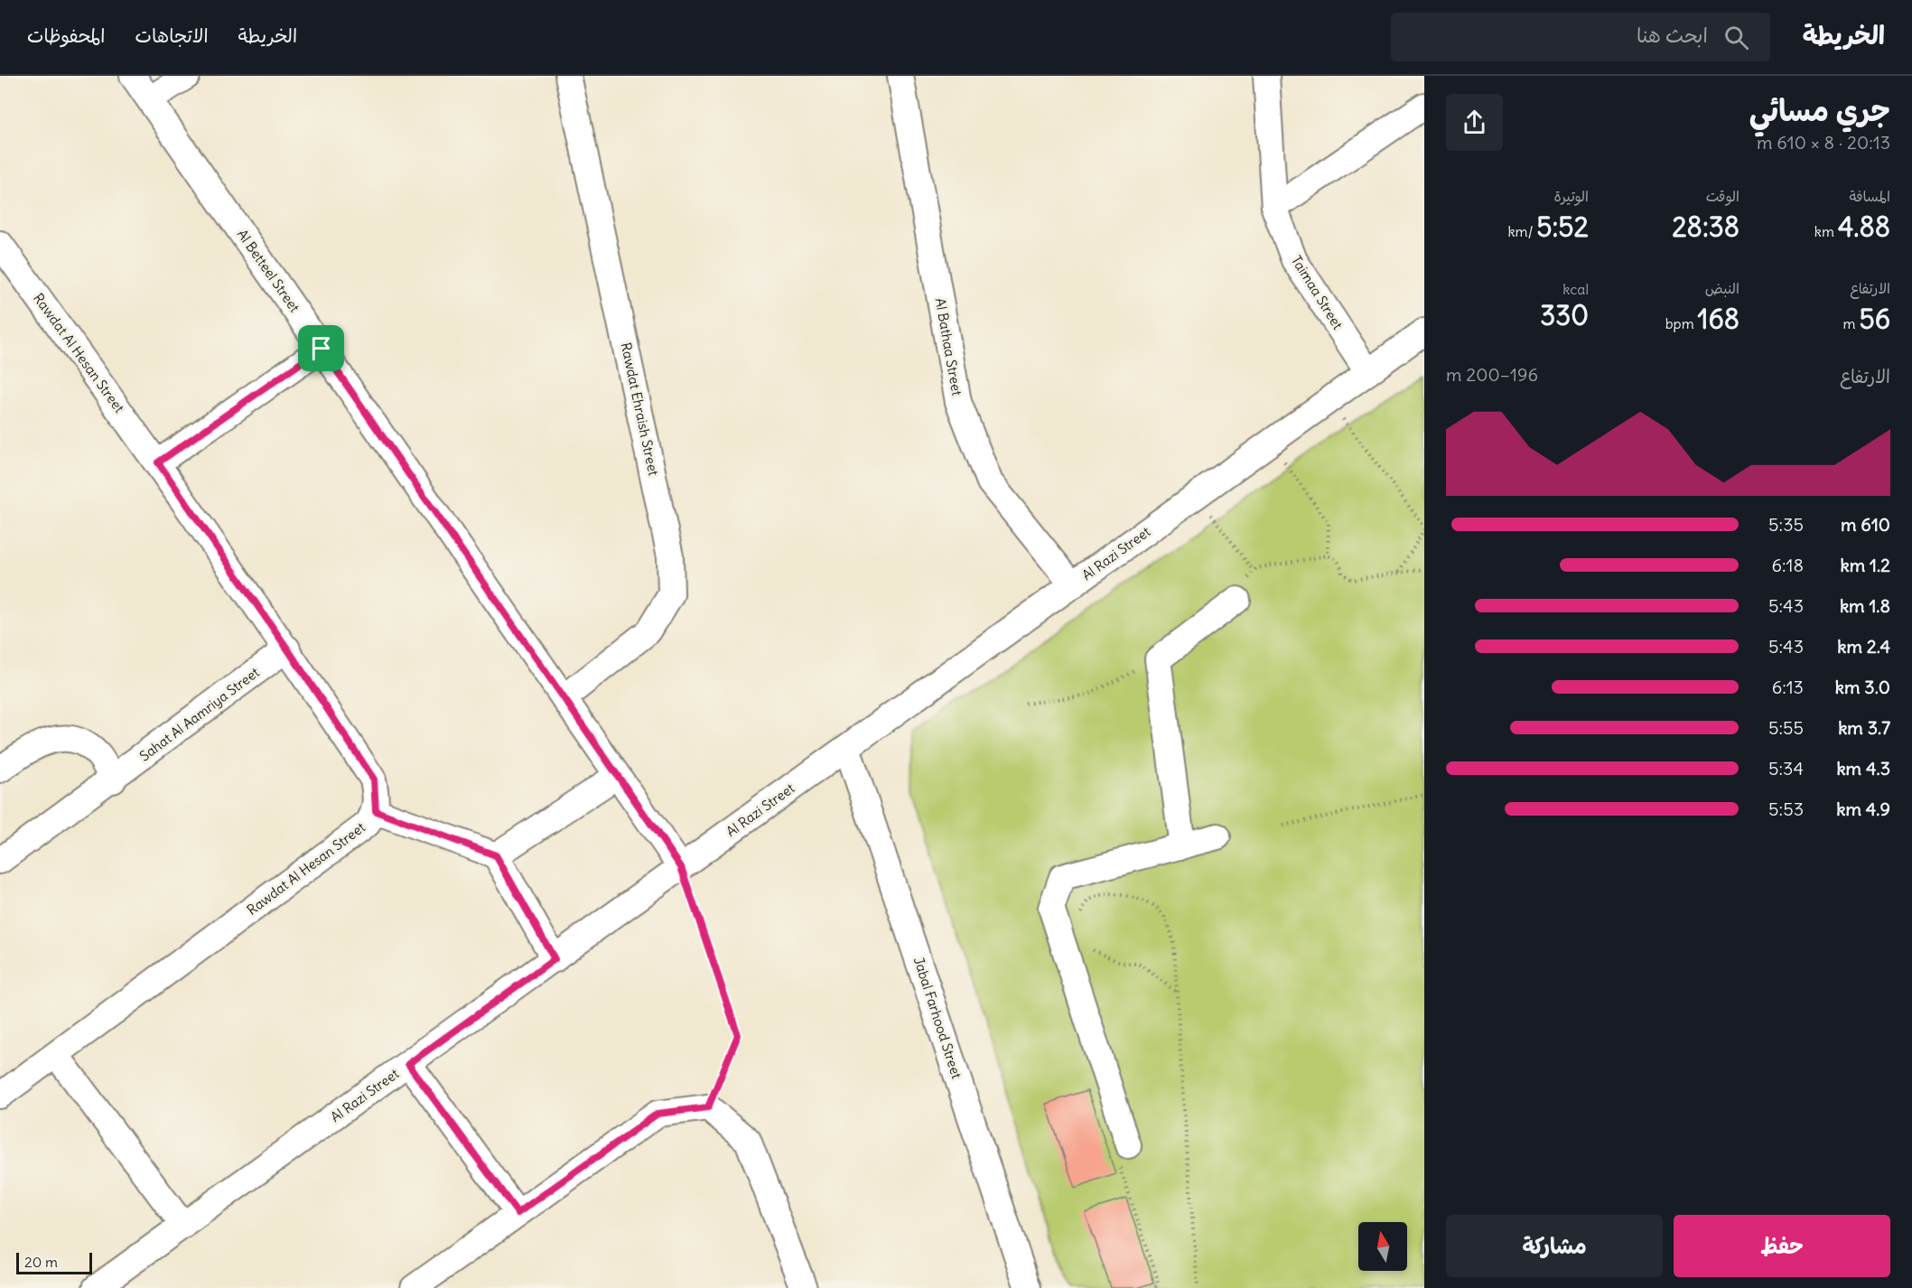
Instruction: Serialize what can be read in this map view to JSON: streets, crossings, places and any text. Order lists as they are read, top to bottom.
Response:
{
  "streets": {
    "street": [
      "Al Betteel Street",
      "Taimaa Street",
      "Al Bathaa Street",
      "Rawdat Al Hesan Street",
      "Rawdat Ehraish Street",
      "Al Razi Street",
      "Sahat Al Aamriya Street",
      "Jabal Farhood Street"
    ]
  },
  "crossings": [
    ["Al Betteel Street", "Rawdat Ehraish Street"],
    ["Al Betteel Street", "Al Razi Street"],
    ["Taimaa Street", "Al Razi Street"],
    ["Al Bathaa Street", "Al Razi Street"],
    ["Rawdat Al Hesan Street", "Sahat Al Aamriya Street"],
    ["Al Razi Street", "Jabal Farhood Street"]
  ],
  "scale_bar": "20 m",
  "north": "top",
  "page": {
    "header": "الخريطة",
    "search": "ابحث هنا",
    "nav": ["الخريطة", "الاتجاهات", "المحفوظات"],
    "heading": ["جري مسائي", "20:13 · 8 × 610 m"],
    "stats": [
      ["المسافة", "4.88 km"],
      ["الوقت", "28:38"],
      ["الوتيرة", "5:52 /km"],
      ["الارتفاع", "56 m"],
      ["النبض", "168 bpm"],
      ["kcal", "330"]
    ],
    "chart": ["الارتفاع", "196–200 m"],
    "list": [
      {
        "name": "610 m",
        "note": "5:35"
      },
      {
        "name": "1.2 km",
        "note": "6:18"
      },
      {
        "name": "1.8 km",
        "note": "5:43"
      },
      {
        "name": "2.4 km",
        "note": "5:43"
      },
      {
        "name": "3.0 km",
        "note": "6:13"
      },
      {
        "name": "3.7 km",
        "note": "5:55"
      },
      {
        "name": "4.3 km",
        "note": "5:34"
      },
      {
        "name": "4.9 km",
        "note": "5:53"
      }
    ],
    "buttons": ["حفظ", "مشاركة"],
    "scale": "20 m"
  }
}
